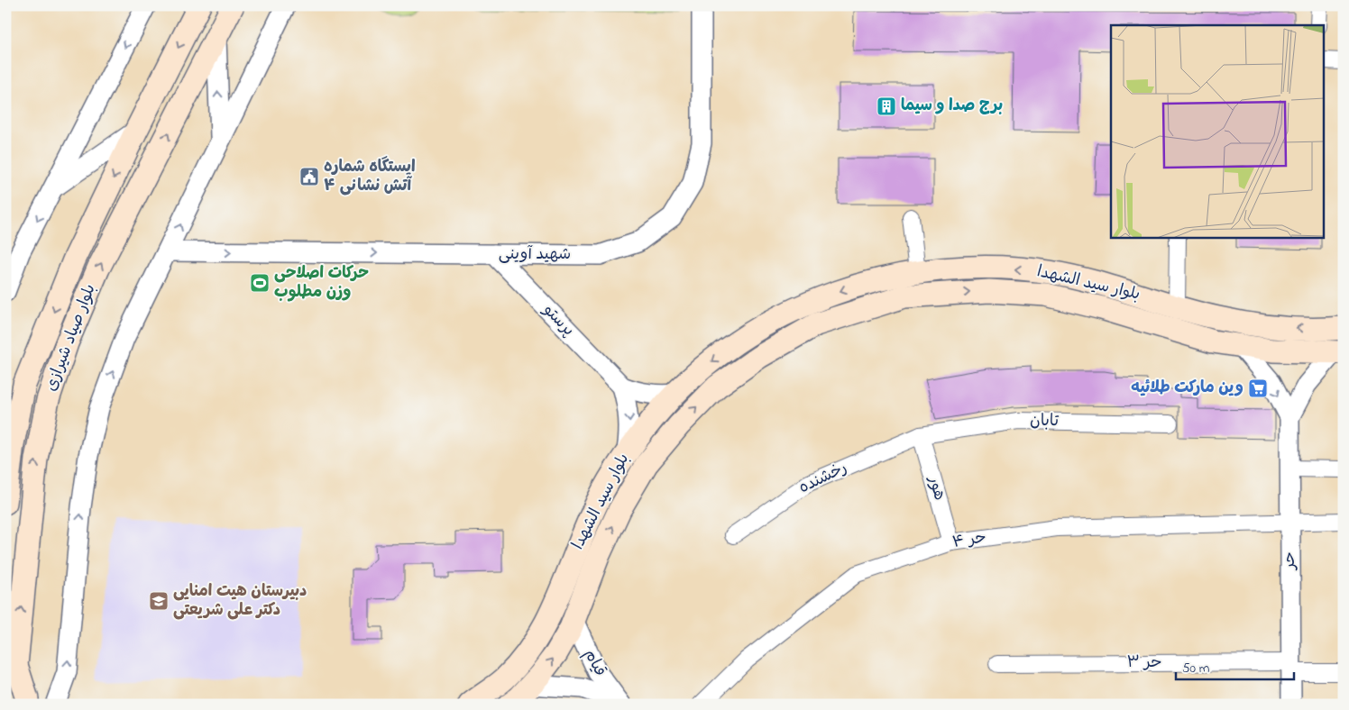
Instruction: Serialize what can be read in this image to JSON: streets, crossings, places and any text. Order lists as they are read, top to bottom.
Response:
{
  "streets": {
    "main road": ["بلوار سید الشهدا", "بلوار صیاد شیرازی"],
    "street": [
      "شهید آوینی",
      "پرستو",
      "تابان",
      "رخشنده",
      "هور",
      "حر ۴",
      "حر",
      "قیام",
      "حر ۳"
    ]
  },
  "crossings": [
    ["شهید آوینی", "پرستو"],
    ["بلوار سید الشهدا", "پرستو"],
    ["بلوار سید الشهدا", "حر"],
    ["بلوار سید الشهدا", "قیام"],
    ["تابان", "رخشنده"],
    ["تابان", "هور"],
    ["رخشنده", "هور"],
    ["هور", "حر ۴"],
    ["حر ۴", "حر"],
    ["حر", "حر ۳"]
  ],
  "one_way": ["شهید آوینی"],
  "places": {
    "building": ["برج صدا و سیما"],
    "public building": ["ایستگاه شماره ۴ آتش نشانی"],
    "sports": ["حرکات اصلاحی وزن مطلوب"],
    "supermarket": ["وین مارکت طلائیه"],
    "school or university": ["دبیرستان هیت امنایی دکتر علی شریعتی"]
  },
  "scale_bar": "50 m"
}
